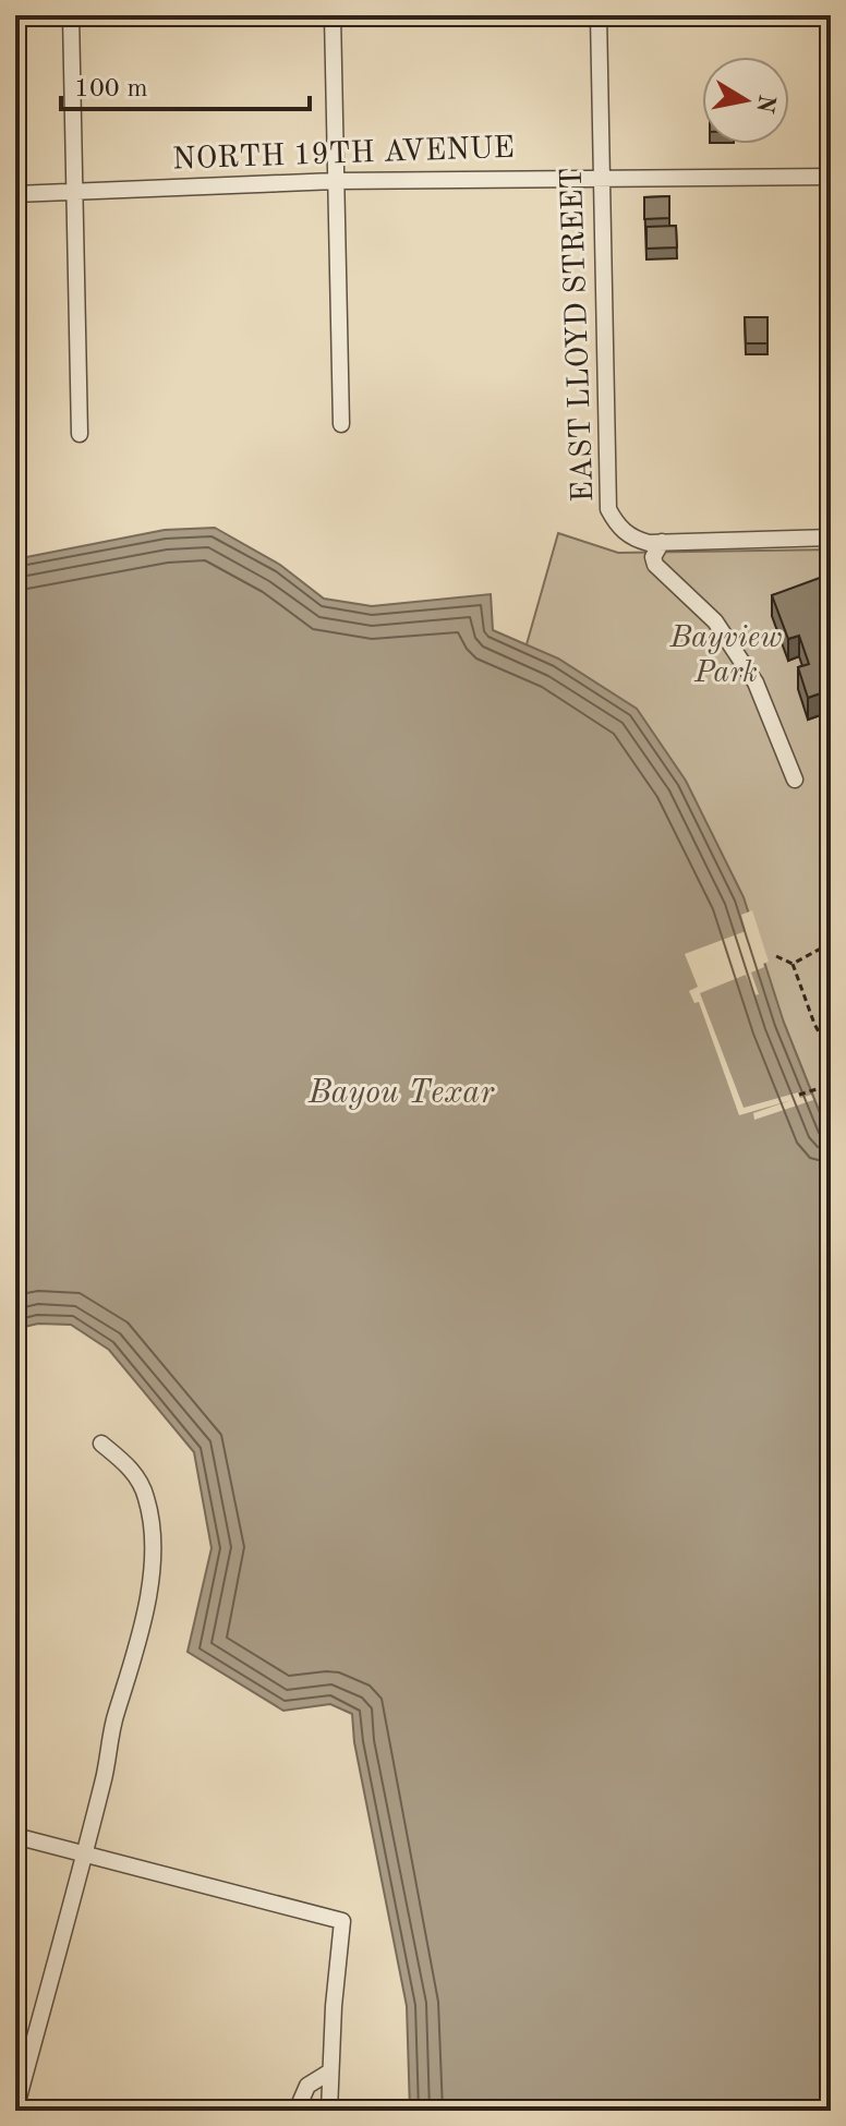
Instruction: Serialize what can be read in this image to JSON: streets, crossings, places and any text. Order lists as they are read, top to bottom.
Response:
{
  "streets": {
    "street": ["NORTH 19TH AVENUE", "EAST LLOYD STREET"]
  },
  "crossings": [
    ["NORTH 19TH AVENUE", "EAST LLOYD STREET"]
  ],
  "water": ["Bayou Texar"],
  "parks": ["Bayview Park"],
  "scale_bar": "100 m",
  "north": "right"
}
